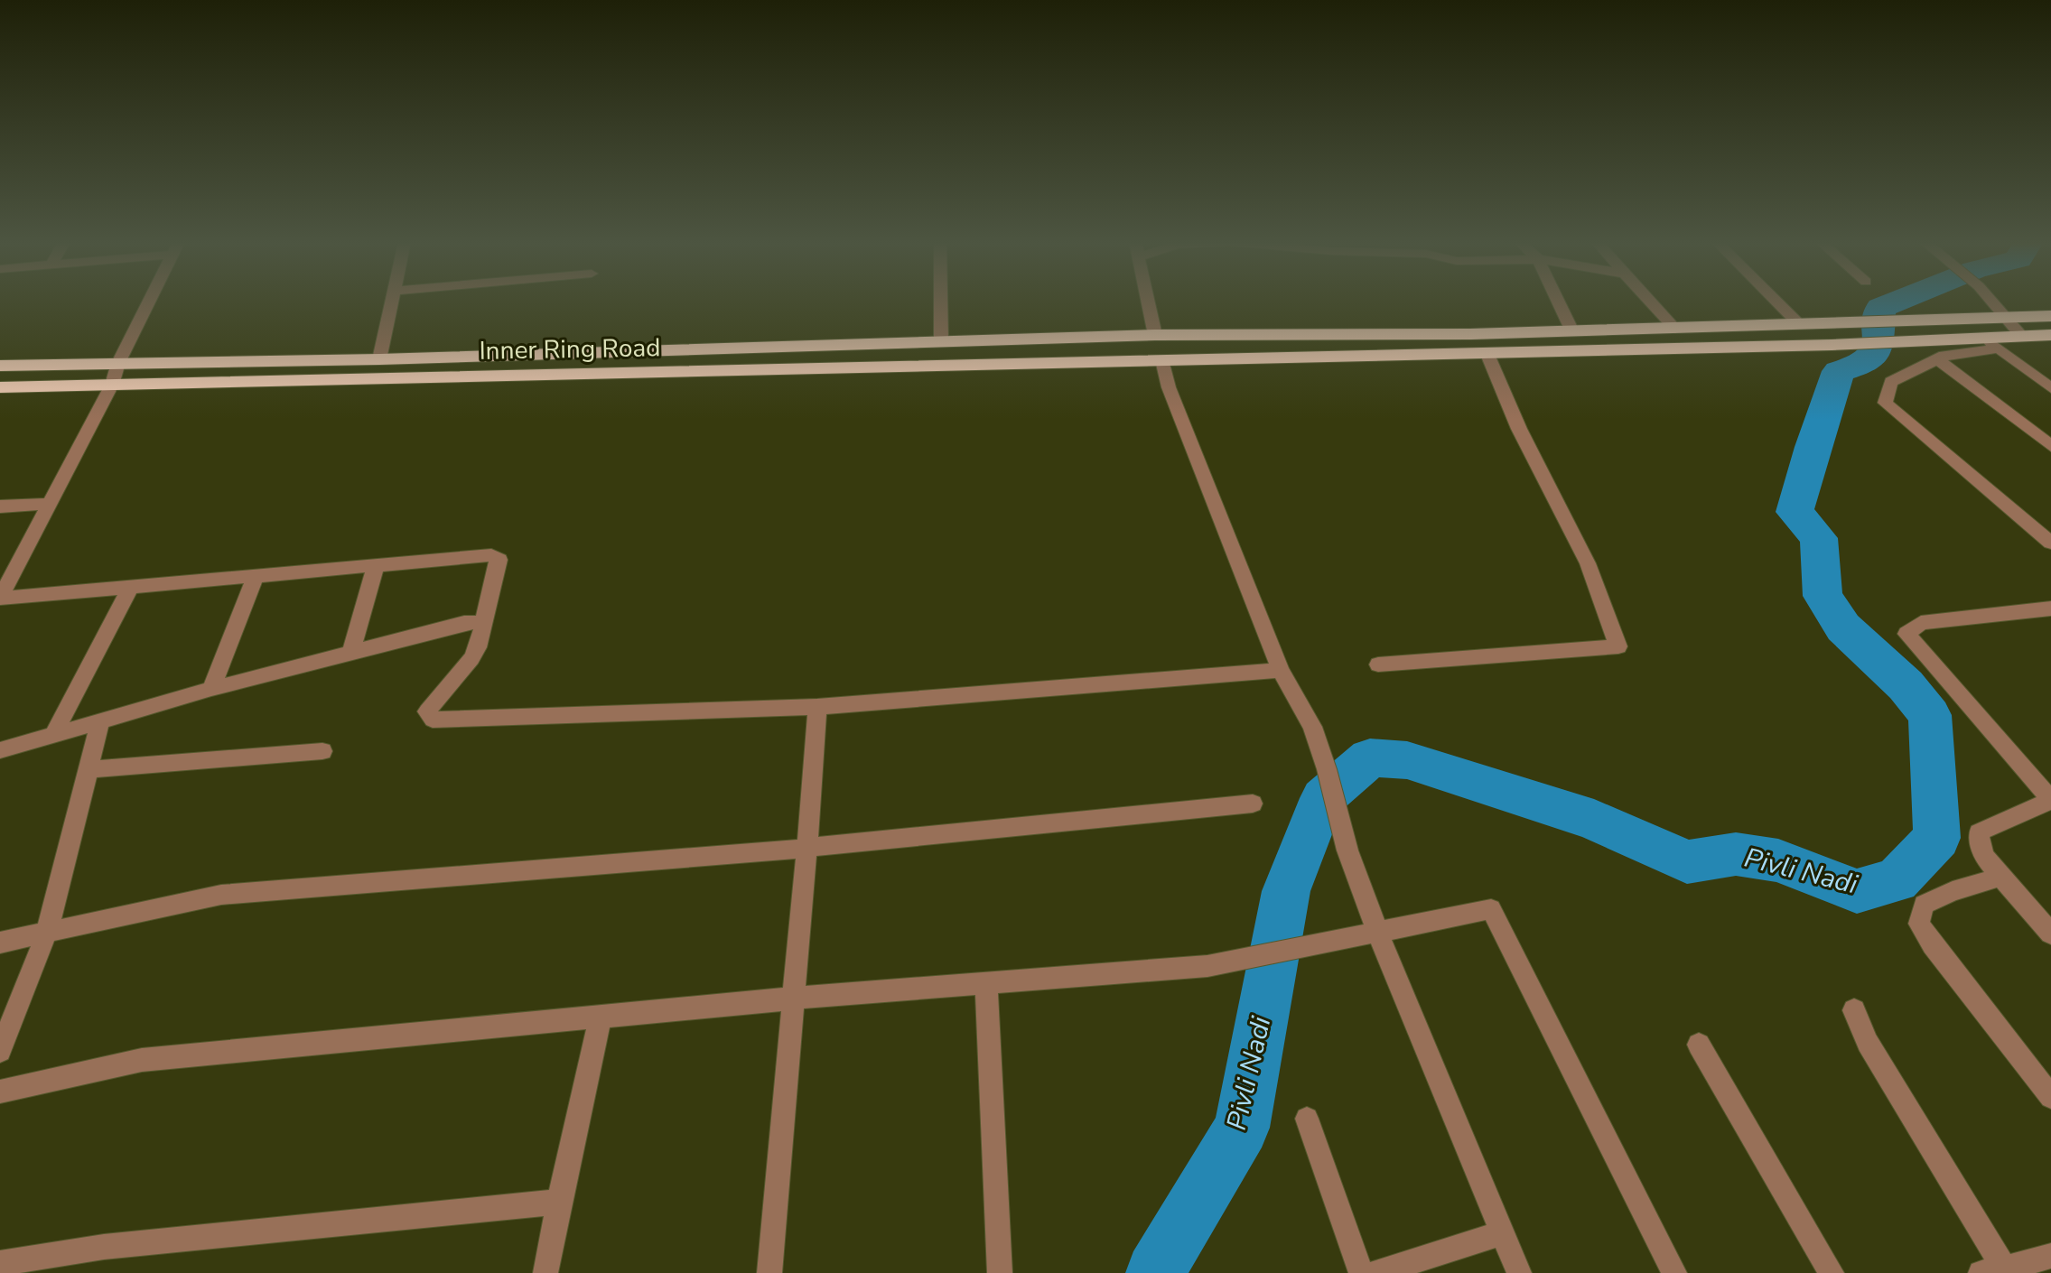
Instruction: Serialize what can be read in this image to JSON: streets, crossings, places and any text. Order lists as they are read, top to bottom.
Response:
{
  "streets": {
    "highway": ["Inner Ring Road"]
  },
  "water": ["Pivli Nadi"]
}
